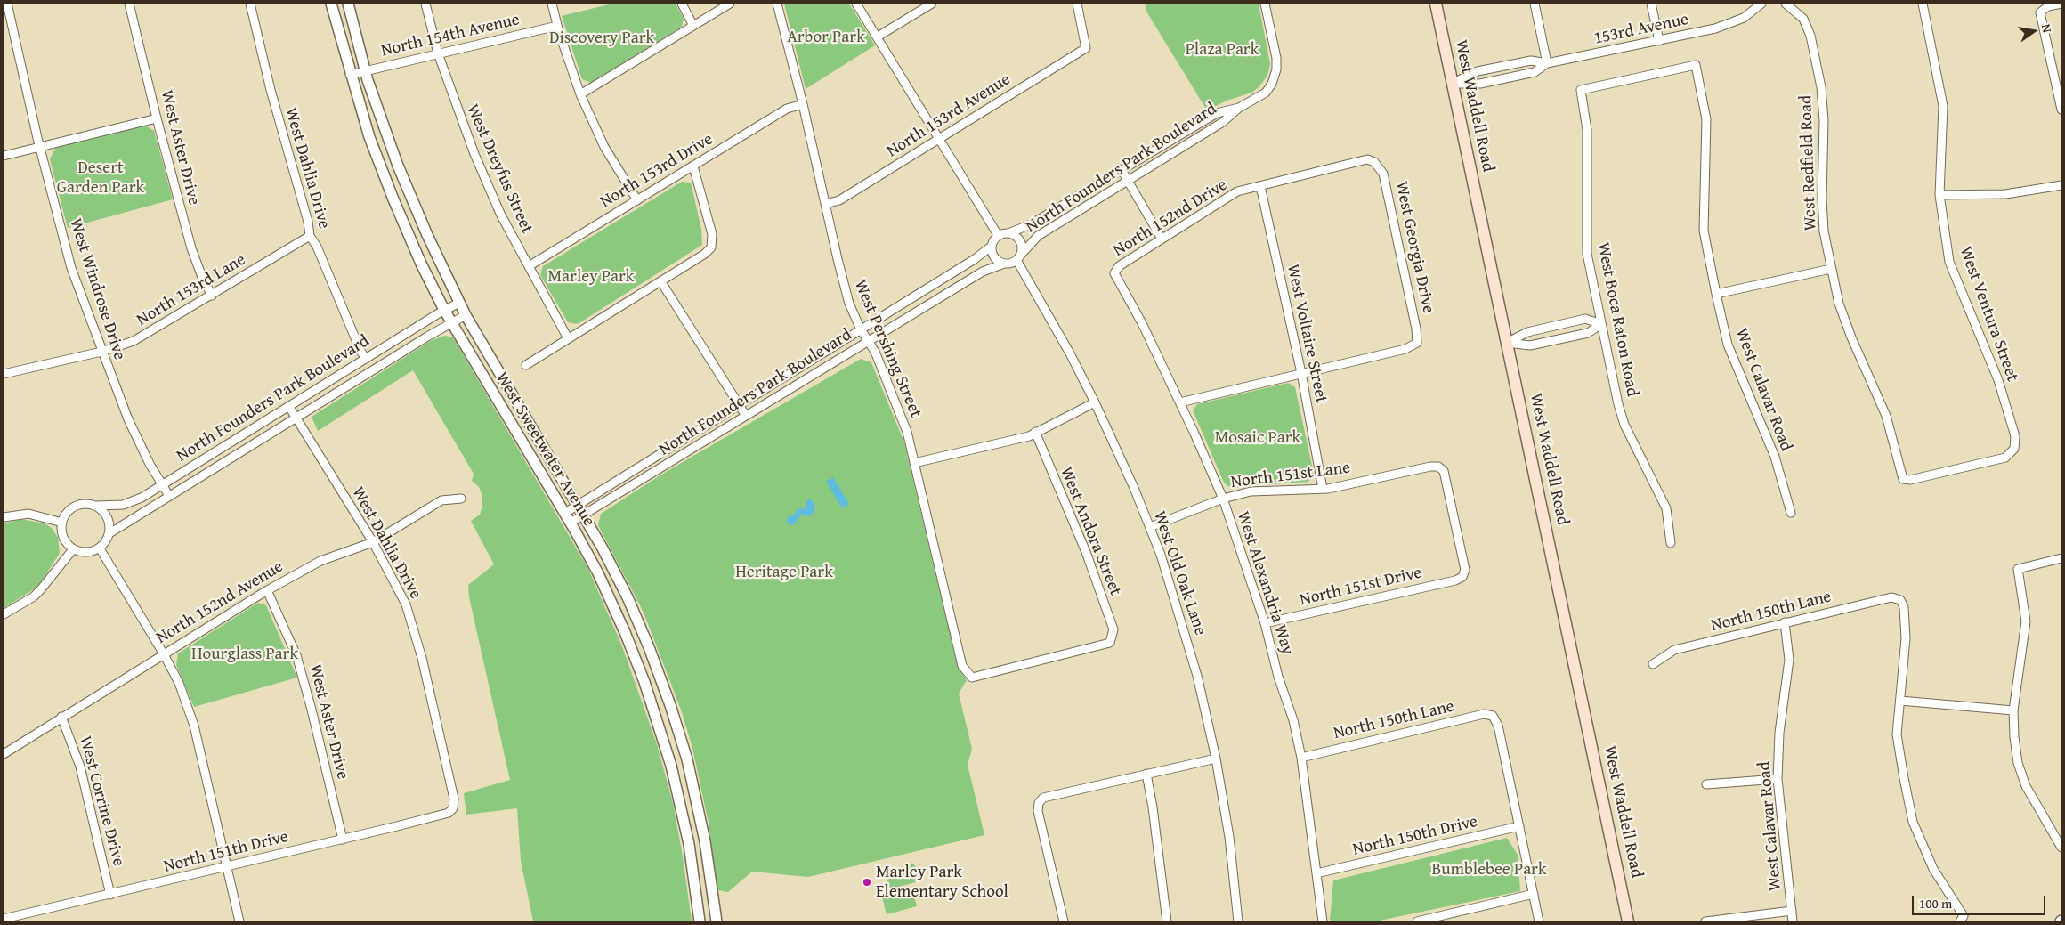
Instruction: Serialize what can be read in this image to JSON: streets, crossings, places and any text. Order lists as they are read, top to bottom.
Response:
{
  "streets": {
    "main road": ["West Waddell Road"],
    "street": [
      "153rd Avenue",
      "North 154th Avenue",
      "North 153rd Avenue",
      "West Aster Drive",
      "West Redfield Road",
      "West Dahlia Drive",
      "North Founders Park Boulevard",
      "West Dreyfus Street",
      "North 153rd Drive",
      "North 152nd Drive",
      "West Georgia Drive",
      "West Windrose Drive",
      "North 153rd Lane",
      "West Ventura Street",
      "West Boca Raton Road",
      "West Voltaire Street",
      "West Pershing Street",
      "West Calavar Road",
      "West Sweetwater Avenue",
      "North 151st Lane",
      "West Andora Street",
      "West Old Oak Lane",
      "West Alexandria Way",
      "North 151st Drive",
      "North 152nd Avenue",
      "North 150th Lane",
      "West Corrine Drive",
      "North 150th Drive",
      "North 151th Drive"
    ]
  },
  "crossings": [
    ["153rd Avenue", "West Waddell Road"],
    ["North 154th Avenue", "West Dreyfus Street"],
    ["North 154th Avenue", "West Sweetwater Avenue"],
    ["North 153rd Avenue", "West Pershing Street"],
    ["West Aster Drive", "North 153rd Lane"],
    ["West Aster Drive", "North 152nd Avenue"],
    ["West Aster Drive", "North 151th Drive"],
    ["West Redfield Road", "West Ventura Street"],
    ["West Dahlia Drive", "North Founders Park Boulevard"],
    ["West Dahlia Drive", "North 153rd Lane"],
    ["West Dahlia Drive", "North 152nd Avenue"],
    ["West Dahlia Drive", "North 151th Drive"],
    ["North Founders Park Boulevard", "West Windrose Drive"],
    ["North Founders Park Boulevard", "West Pershing Street"],
    ["North Founders Park Boulevard", "West Sweetwater Avenue"],
    ["North Founders Park Boulevard", "West Old Oak Lane"],
    ["West Dreyfus Street", "North 153rd Drive"],
    ["North 153rd Drive", "West Pershing Street"],
    ["North 152nd Drive", "West Georgia Drive"],
    ["North 152nd Drive", "West Voltaire Street"],
    ["North 152nd Drive", "West Alexandria Way"],
    ["West Georgia Drive", "West Voltaire Street"],
    ["West Windrose Drive", "North 153rd Lane"],
    ["West Boca Raton Road", "West Calavar Road"],
    ["West Voltaire Street", "North 151st Lane"],
    ["West Pershing Street", "West Andora Street"],
    ["West Calavar Road", "North 150th Lane"],
    ["North 151st Lane", "West Old Oak Lane"],
    ["North 151st Lane", "West Alexandria Way"],
    ["North 151st Lane", "North 151st Drive"],
    ["West Alexandria Way", "North 151st Drive"],
    ["West Alexandria Way", "North 150th Lane"],
    ["West Alexandria Way", "North 150th Drive"],
    ["North 152nd Avenue", "West Corrine Drive"],
    ["North 150th Lane", "North 150th Drive"],
    ["West Corrine Drive", "North 151th Drive"]
  ],
  "parks": [
    "Arbor Park",
    "Discovery Park",
    "Plaza Park",
    "Desert Garden Park",
    "Marley Park",
    "Mosaic Park",
    "Heritage Park",
    "Hourglass Park",
    "Bumblebee Park"
  ],
  "places": ["Marley Park Elementary School"],
  "scale_bar": "100 m",
  "north": "right"
}
